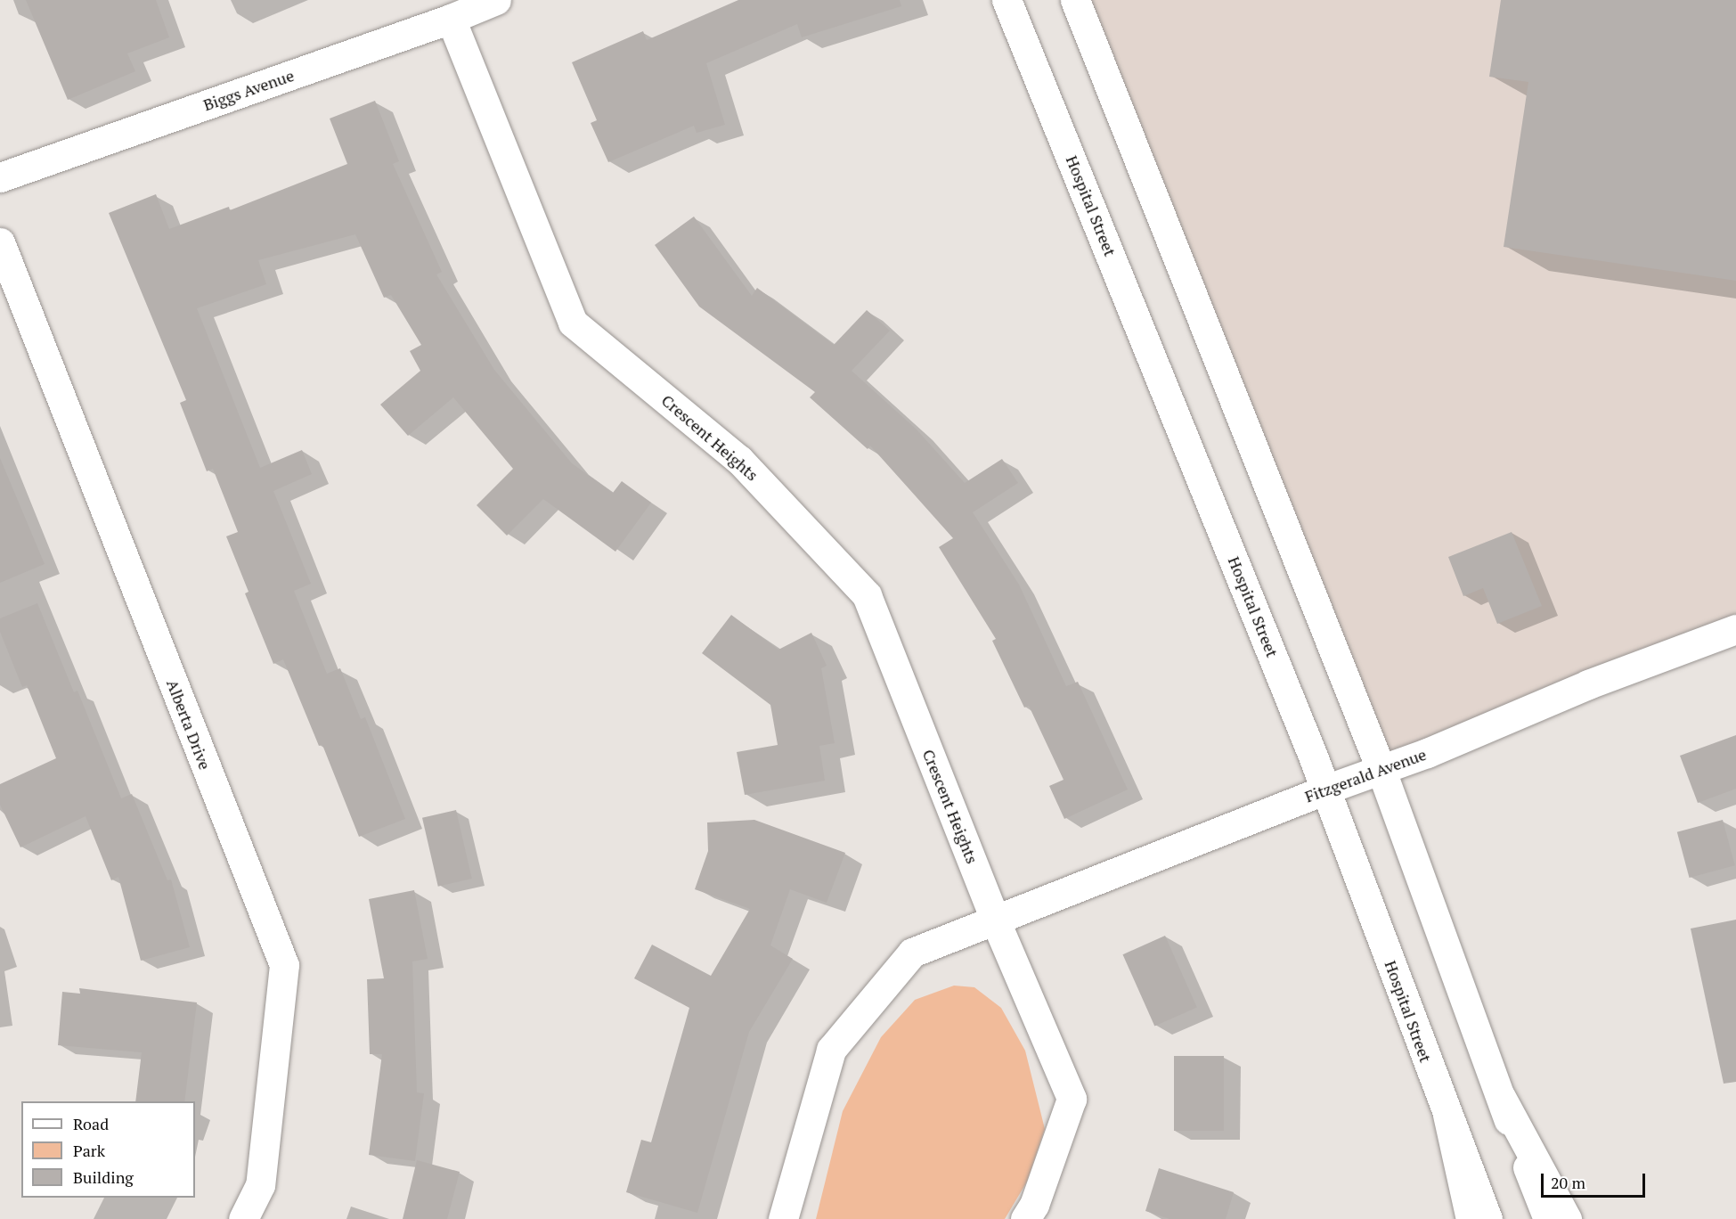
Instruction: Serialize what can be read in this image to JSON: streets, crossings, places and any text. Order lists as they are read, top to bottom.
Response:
{
  "streets": {
    "main road": [
      "Biggs Avenue",
      "Hospital Street",
      "Crescent Heights",
      "Alberta Drive",
      "Fitzgerald Avenue"
    ]
  },
  "crossings": [
    ["Biggs Avenue", "Crescent Heights"],
    ["Hospital Street", "Fitzgerald Avenue"],
    ["Crescent Heights", "Fitzgerald Avenue"]
  ],
  "legend": ["Road", "Park", "Building"],
  "scale_bar": "20 m"
}
